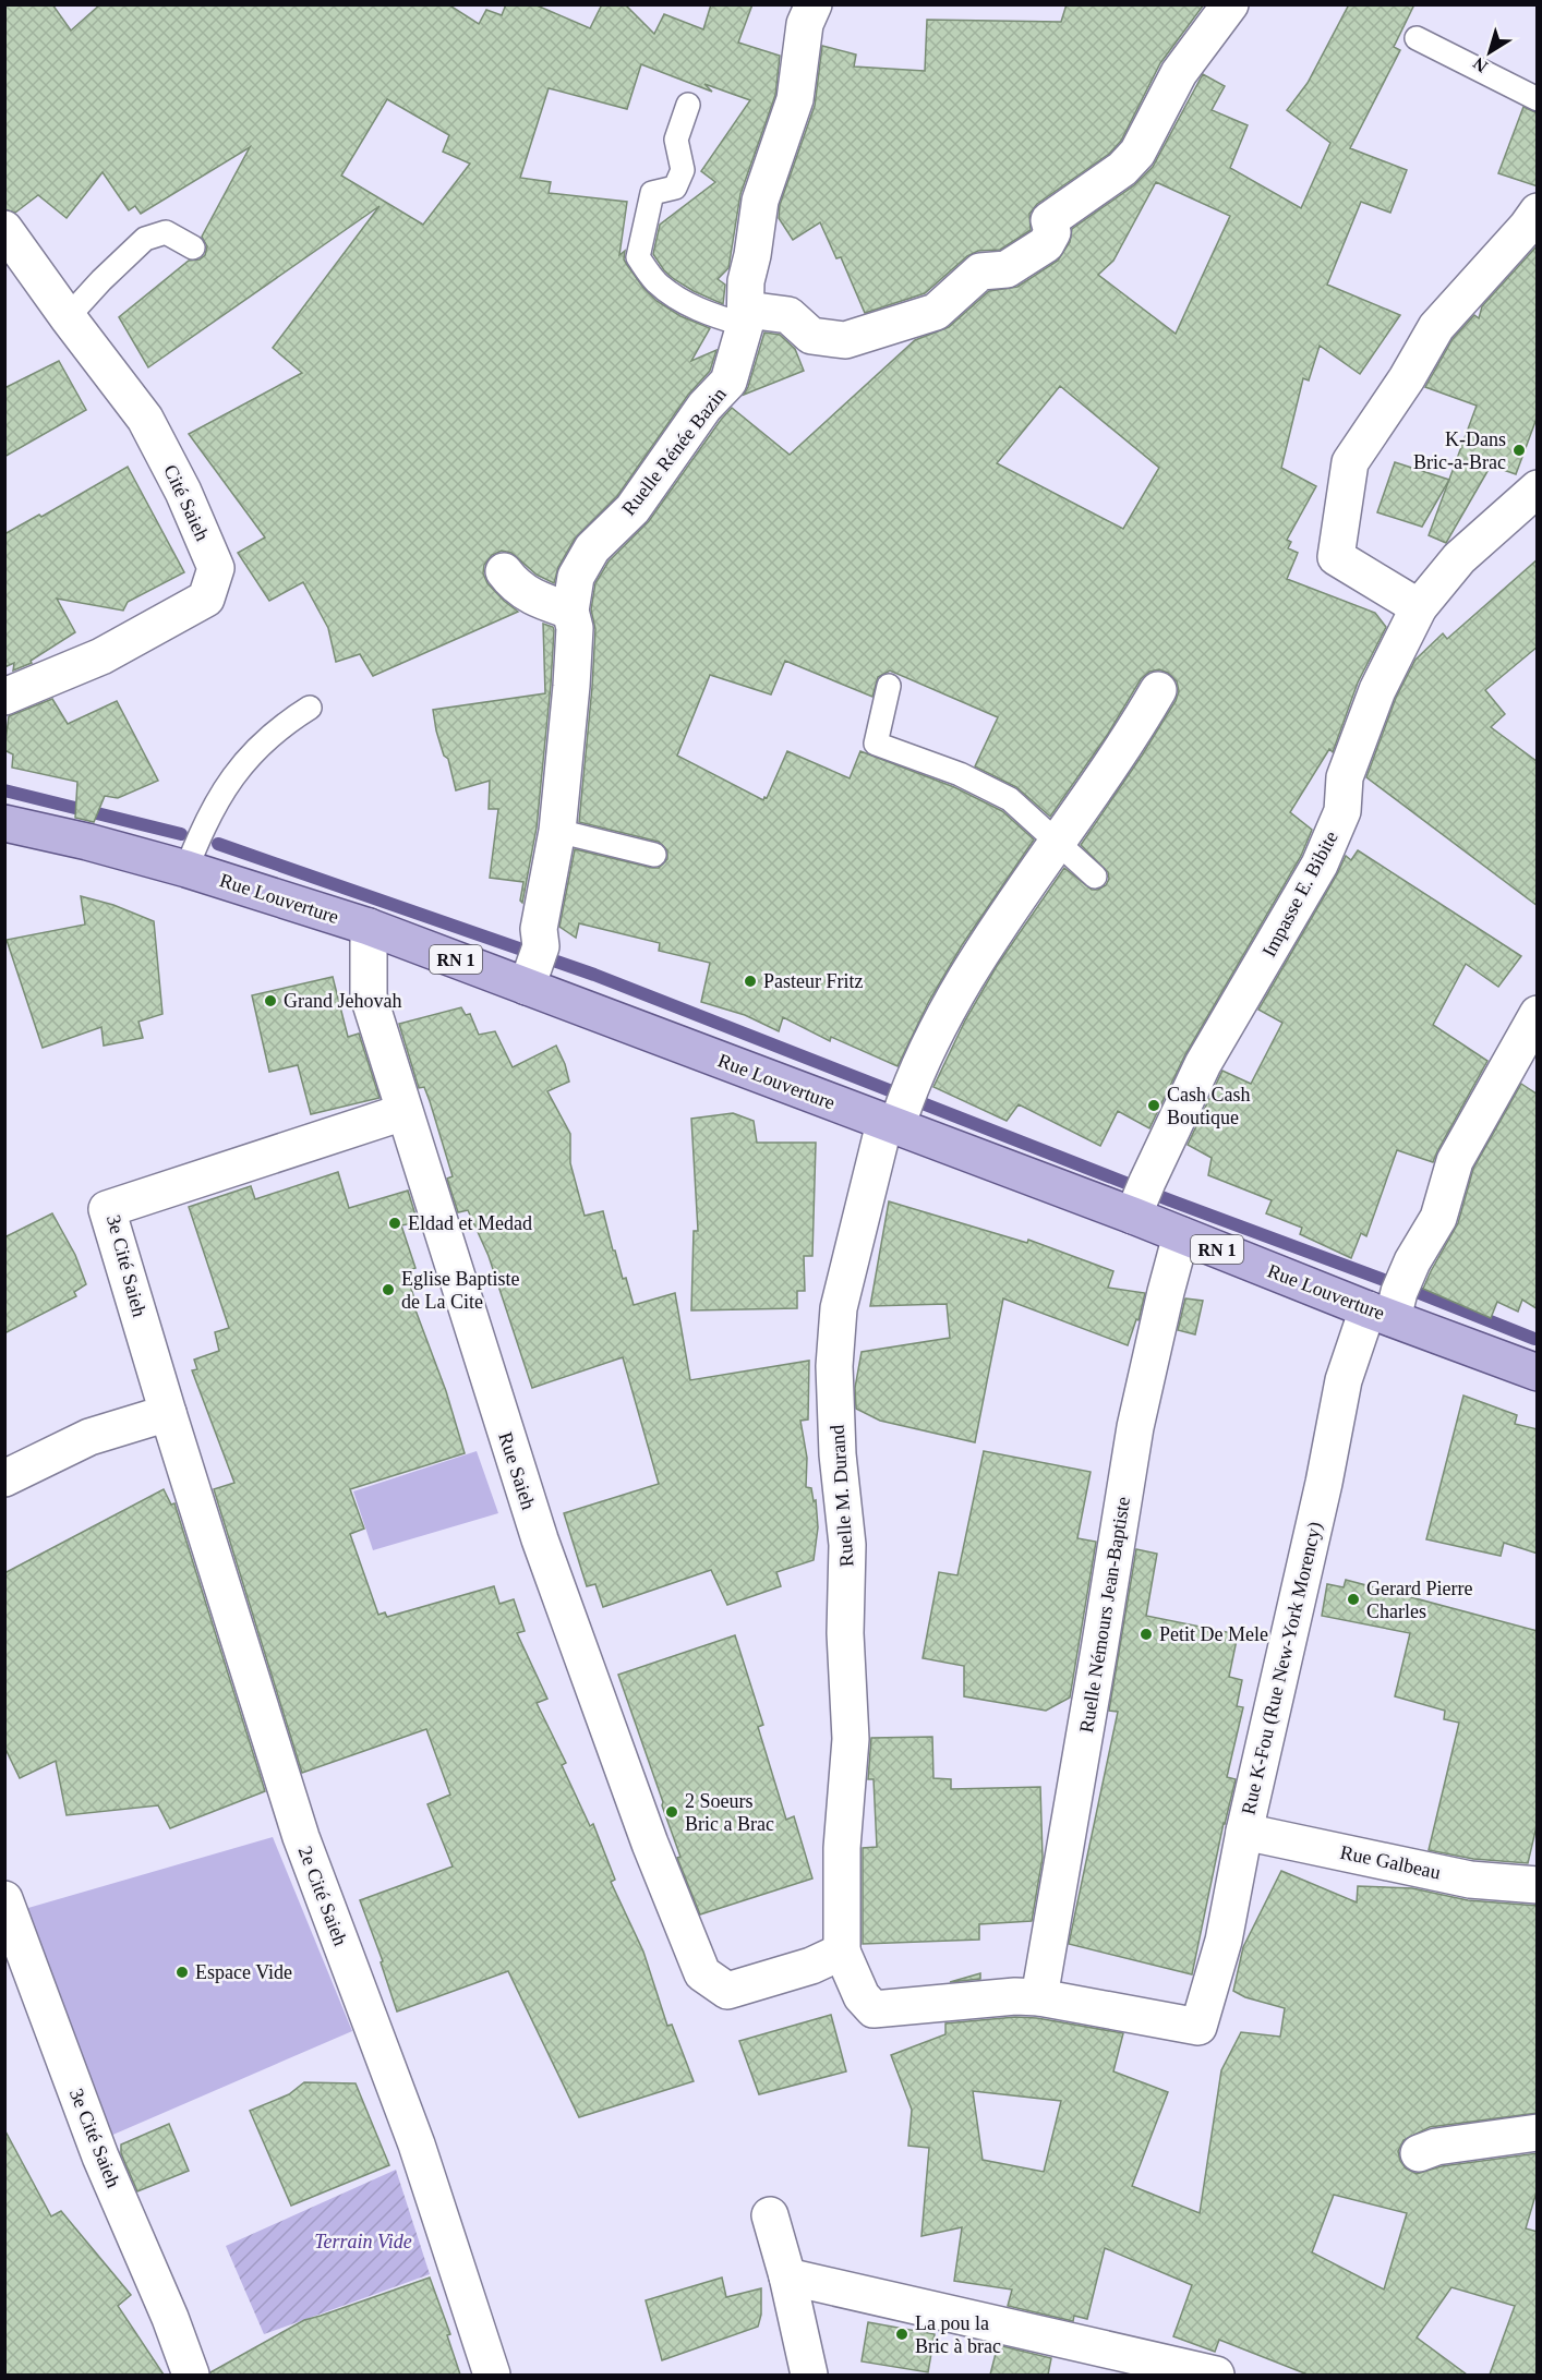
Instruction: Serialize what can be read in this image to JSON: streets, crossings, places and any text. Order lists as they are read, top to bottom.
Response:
{
  "streets": {
    "main road": ["Rue Louverture", "RN 1"],
    "street": [
      "Ruelle Rénée Bazin",
      "Cité Saieh",
      "Impasse E. Bibite",
      "3e Cité Saieh",
      "Rue Saieh",
      "Ruelle M. Durand",
      "Ruelle Némours Jean-Baptiste",
      "Rue K-Fou (Rue New-York Morency)",
      "Rue Galbeau",
      "2e Cité Saieh"
    ]
  },
  "crossings": [
    ["Ruelle Rénée Bazin", "Rue Louverture"],
    ["Impasse E. Bibite", "Rue Louverture"],
    ["Rue Louverture", "Rue Saieh"],
    ["Rue Louverture", "Ruelle M. Durand"],
    ["Rue Louverture", "Ruelle Némours Jean-Baptiste"],
    ["Rue Louverture", "Rue K-Fou (Rue New-York Morency)"],
    ["3e Cité Saieh", "Rue Saieh"],
    ["3e Cité Saieh", "2e Cité Saieh"],
    ["Rue Saieh", "Ruelle M. Durand"],
    ["Ruelle Némours Jean-Baptiste", "Rue K-Fou (Rue New-York Morency)"],
    ["Rue K-Fou (Rue New-York Morency)", "Rue Galbeau"]
  ],
  "parks": ["Terrain Vide"],
  "places": [
    "K-Dans Bric-a-Brac",
    "Pasteur Fritz",
    "Grand Jehovah",
    "Cash Cash Boutique",
    "Eldad et Medad",
    "Eglise Baptiste de La Cite",
    "Gerard Pierre Charles",
    "Petit De Mele",
    "2 Soeurs Bric a Brac",
    "Espace Vide",
    "La pou la Bric à brac"
  ],
  "north": "bottom left"
}
